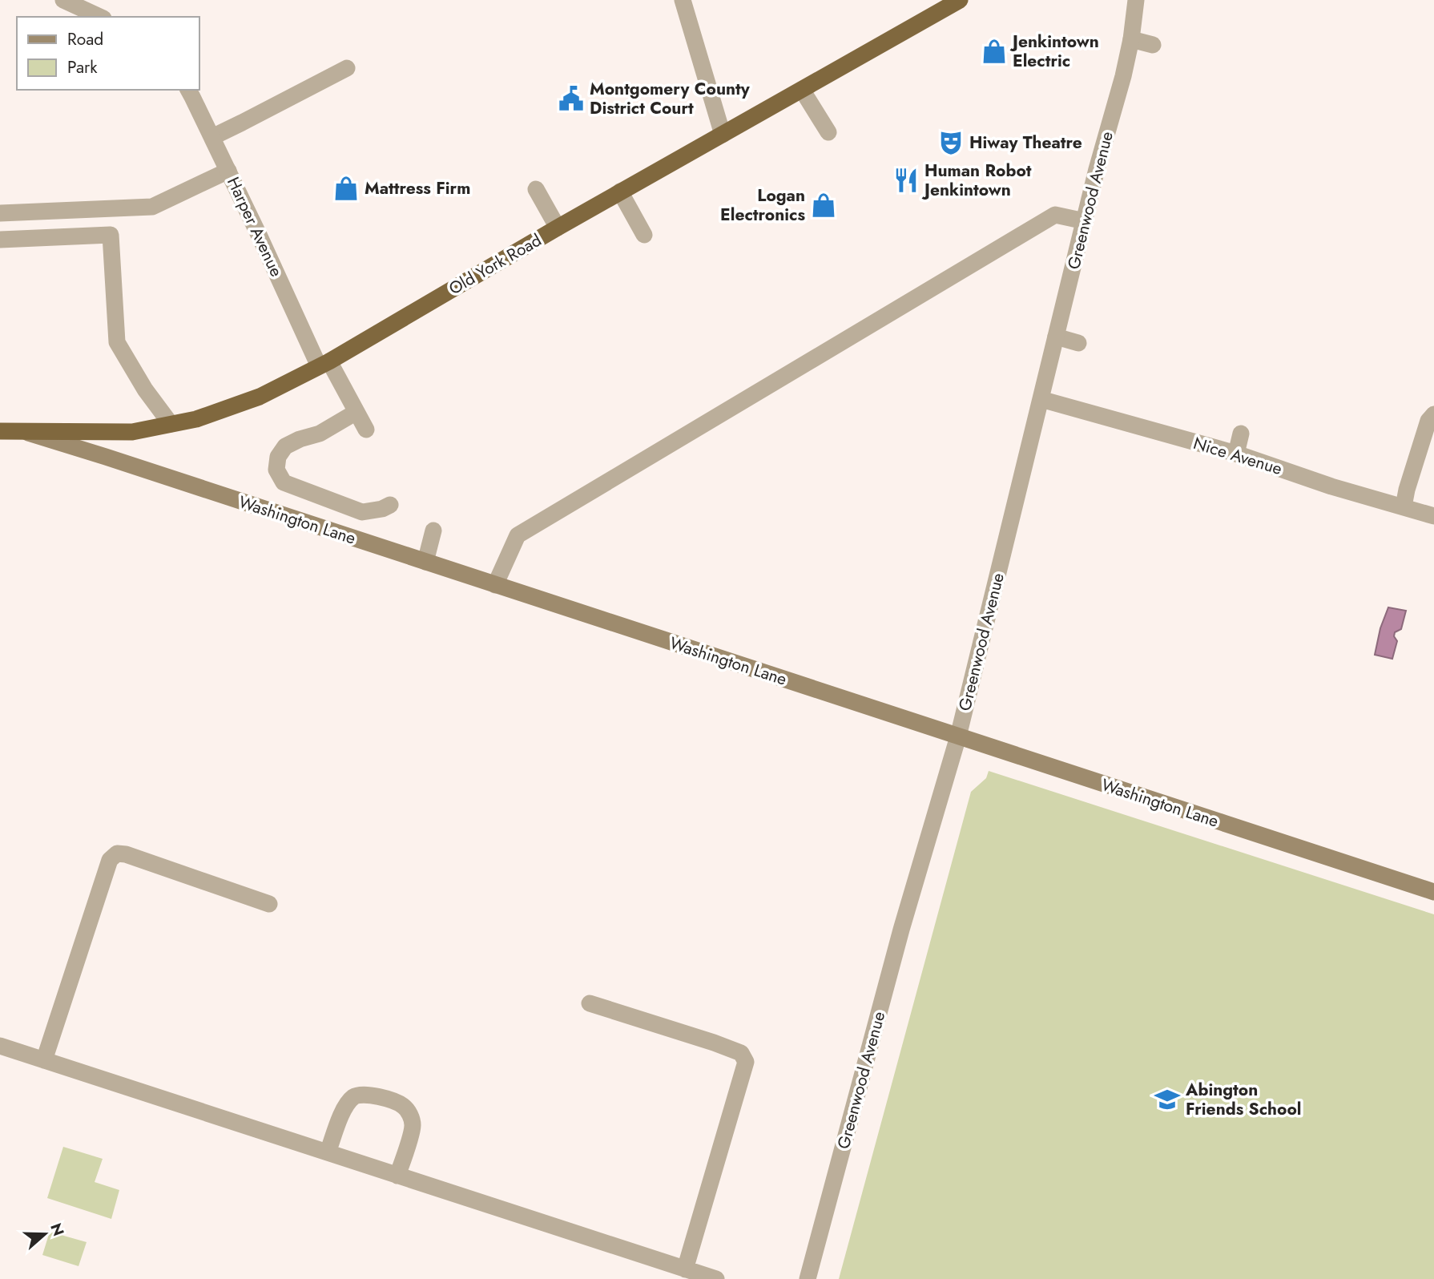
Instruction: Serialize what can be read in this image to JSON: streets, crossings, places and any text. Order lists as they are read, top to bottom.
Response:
{
  "streets": {
    "highway": ["Old York Road"],
    "main road": ["Washington Lane"],
    "street": ["Greenwood Avenue", "Harper Avenue", "Nice Avenue"]
  },
  "crossings": [
    ["Greenwood Avenue", "Nice Avenue"],
    ["Greenwood Avenue", "Washington Lane"],
    ["Harper Avenue", "Old York Road"],
    ["Old York Road", "Washington Lane"]
  ],
  "places": {
    "shop": ["Jenkintown Electric", "Mattress Firm", "Logan Electronics"],
    "public building": ["Montgomery County District Court"],
    "theatre": ["Hiway Theatre"],
    "restaurant": ["Human Robot Jenkintown"],
    "school or university": ["Abington Friends School"]
  },
  "legend": ["Road", "Park"],
  "north": "right"
}
